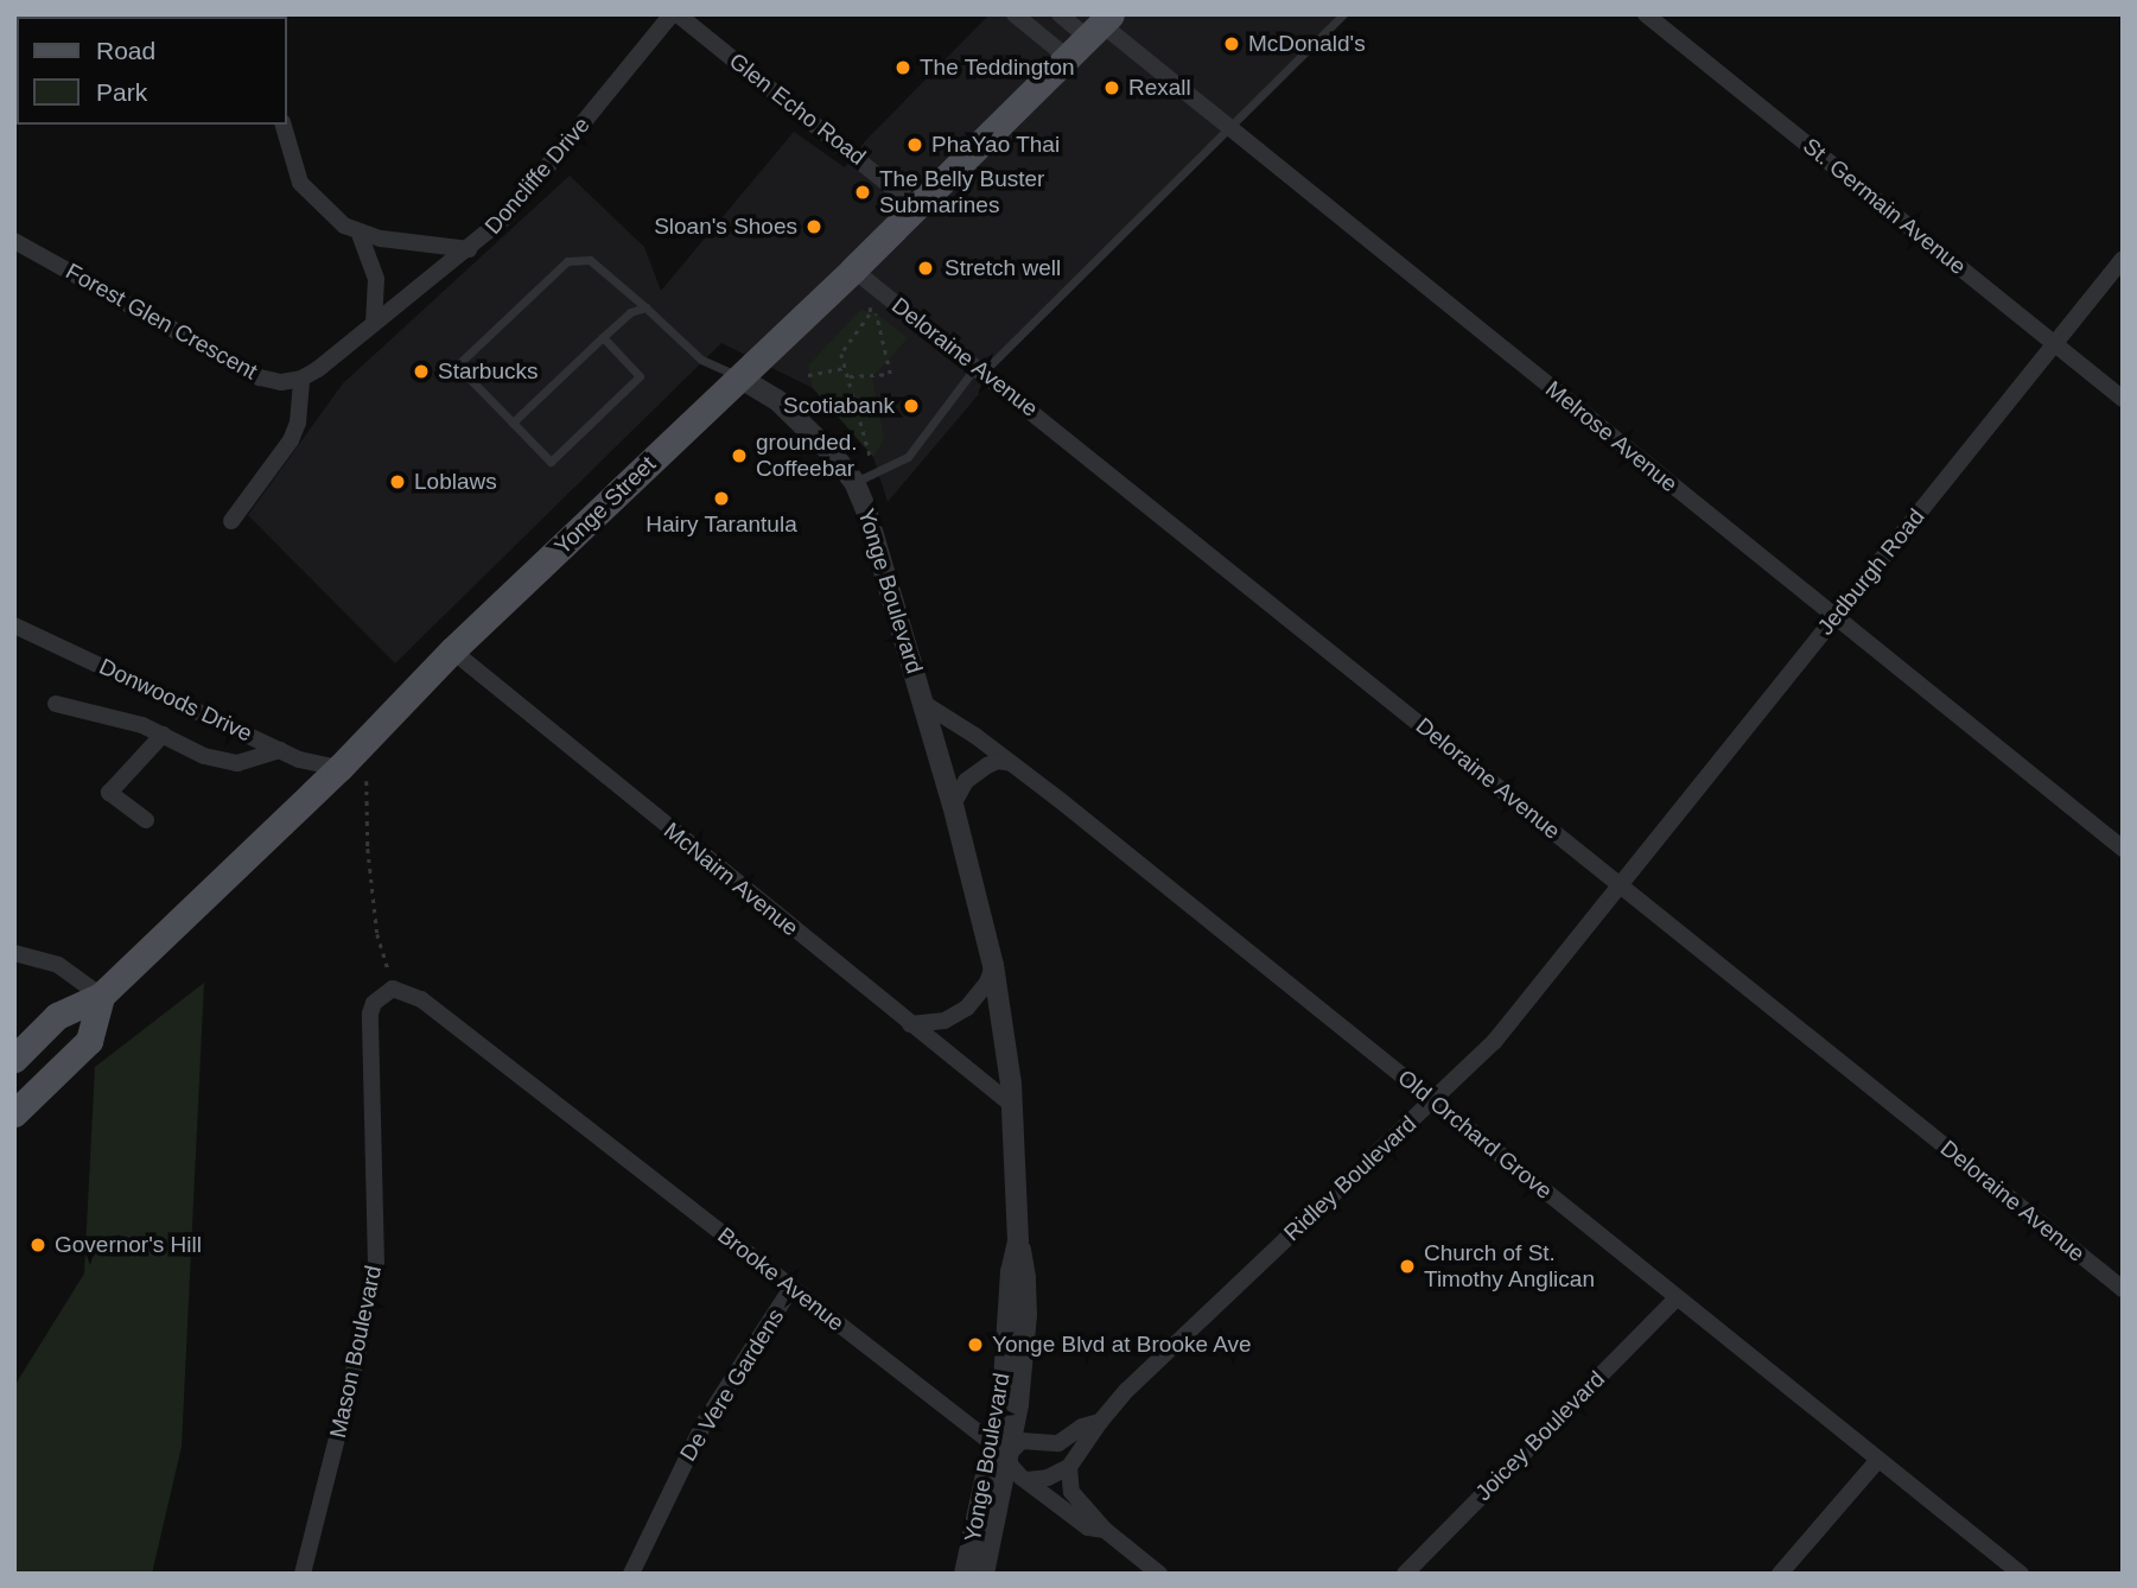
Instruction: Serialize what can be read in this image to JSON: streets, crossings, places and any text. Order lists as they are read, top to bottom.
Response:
{
  "streets": {
    "main road": ["Yonge Street"],
    "street": [
      "Glen Echo Road",
      "Doncliffe Drive",
      "St. Germain Avenue",
      "Forest Glen Crescent",
      "Deloraine Avenue",
      "Melrose Avenue",
      "Jedburgh Road",
      "Yonge Boulevard",
      "Donwoods Drive",
      "McNairn Avenue",
      "Old Orchard Grove",
      "Ridley Boulevard",
      "Brooke Avenue",
      "Mason Boulevard",
      "De Vere Gardens",
      "Joicey Boulevard"
    ]
  },
  "crossings": [
    ["Glen Echo Road", "Doncliffe Drive"],
    ["Glen Echo Road", "Yonge Street"],
    ["St. Germain Avenue", "Jedburgh Road"],
    ["Deloraine Avenue", "Yonge Street"],
    ["Deloraine Avenue", "Jedburgh Road"],
    ["Deloraine Avenue", "Ridley Boulevard"],
    ["Melrose Avenue", "Yonge Street"],
    ["Melrose Avenue", "Jedburgh Road"],
    ["Yonge Street", "Yonge Boulevard"],
    ["Yonge Street", "Donwoods Drive"],
    ["Yonge Street", "McNairn Avenue"],
    ["Jedburgh Road", "Ridley Boulevard"],
    ["Yonge Boulevard", "McNairn Avenue"],
    ["Yonge Boulevard", "Old Orchard Grove"],
    ["Yonge Boulevard", "Ridley Boulevard"],
    ["Yonge Boulevard", "Brooke Avenue"],
    ["Old Orchard Grove", "Ridley Boulevard"],
    ["Old Orchard Grove", "Joicey Boulevard"],
    ["Ridley Boulevard", "Brooke Avenue"],
    ["Brooke Avenue", "Mason Boulevard"],
    ["Brooke Avenue", "De Vere Gardens"]
  ],
  "places": [
    "McDonald's",
    "The Teddington",
    "Rexall",
    "PhaYao Thai",
    "The Belly Buster Submarines",
    "Sloan's Shoes",
    "Stretch well",
    "Starbucks",
    "Scotiabank",
    "grounded. Coffeebar",
    "Loblaws",
    "Hairy Tarantula",
    "Governor's Hill",
    "Church of St. Timothy Anglican",
    "Yonge Blvd at Brooke Ave"
  ],
  "legend": ["Road", "Park"]
}
